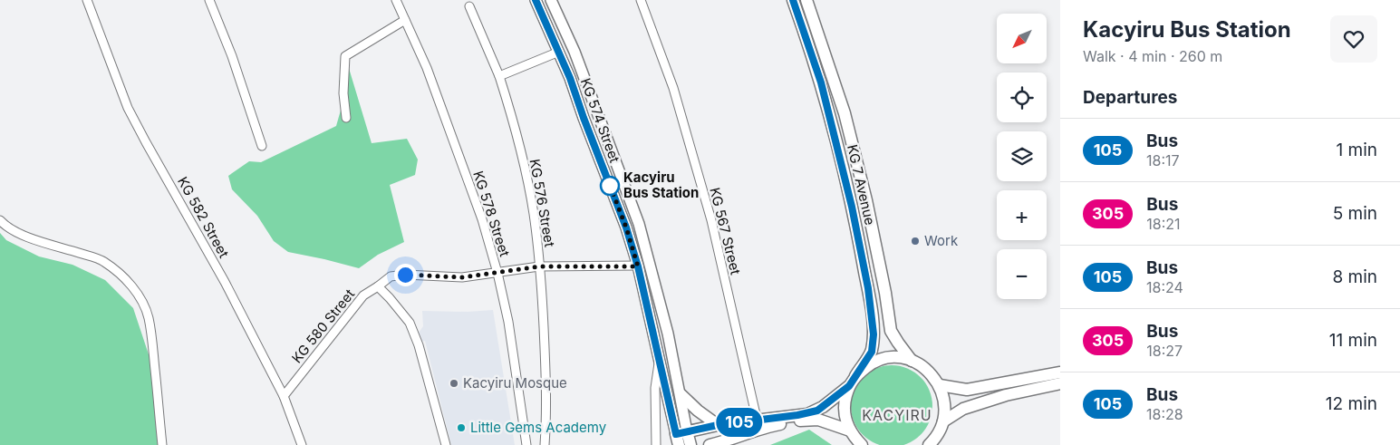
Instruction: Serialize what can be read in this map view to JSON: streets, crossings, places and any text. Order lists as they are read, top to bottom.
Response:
{
  "streets": {
    "main road": ["KG 7 Avenue"],
    "street": [
      "KG 574 Street",
      "KG 576 Street",
      "KG 578 Street",
      "KG 582 Street",
      "KG 567 Street",
      "KG 580 Street"
    ]
  },
  "crossings": [
    ["KG 574 Street", "KG 580 Street"],
    ["KG 576 Street", "KG 580 Street"],
    ["KG 578 Street", "KG 580 Street"],
    ["KG 582 Street", "KG 580 Street"]
  ],
  "districts": ["KACYIRU"],
  "places": [
    "Kacyiru Bus Station",
    "Work",
    "Kacyiru Mosque",
    "Little Gems Academy"
  ],
  "lines": ["bus line 105"],
  "north": "bottom left",
  "page": {
    "on_map": "105",
    "heading": [
      ["Kacyiru Bus Station", "Walk · 4 min · 260 m"],
      "Departures"
    ],
    "map_buttons": ["+", "−"],
    "list": [
      {
        "mark": "105",
        "name": "Bus",
        "note": "18:17",
        "value": "1 min"
      },
      {
        "mark": "305",
        "name": "Bus",
        "note": "18:21",
        "value": "5 min"
      },
      {
        "mark": "105",
        "name": "Bus",
        "note": "18:24",
        "value": "8 min"
      },
      {
        "mark": "305",
        "name": "Bus",
        "note": "18:27",
        "value": "11 min"
      },
      {
        "mark": "105",
        "name": "Bus",
        "note": "18:28",
        "value": "12 min"
      }
    ]
  }
}
